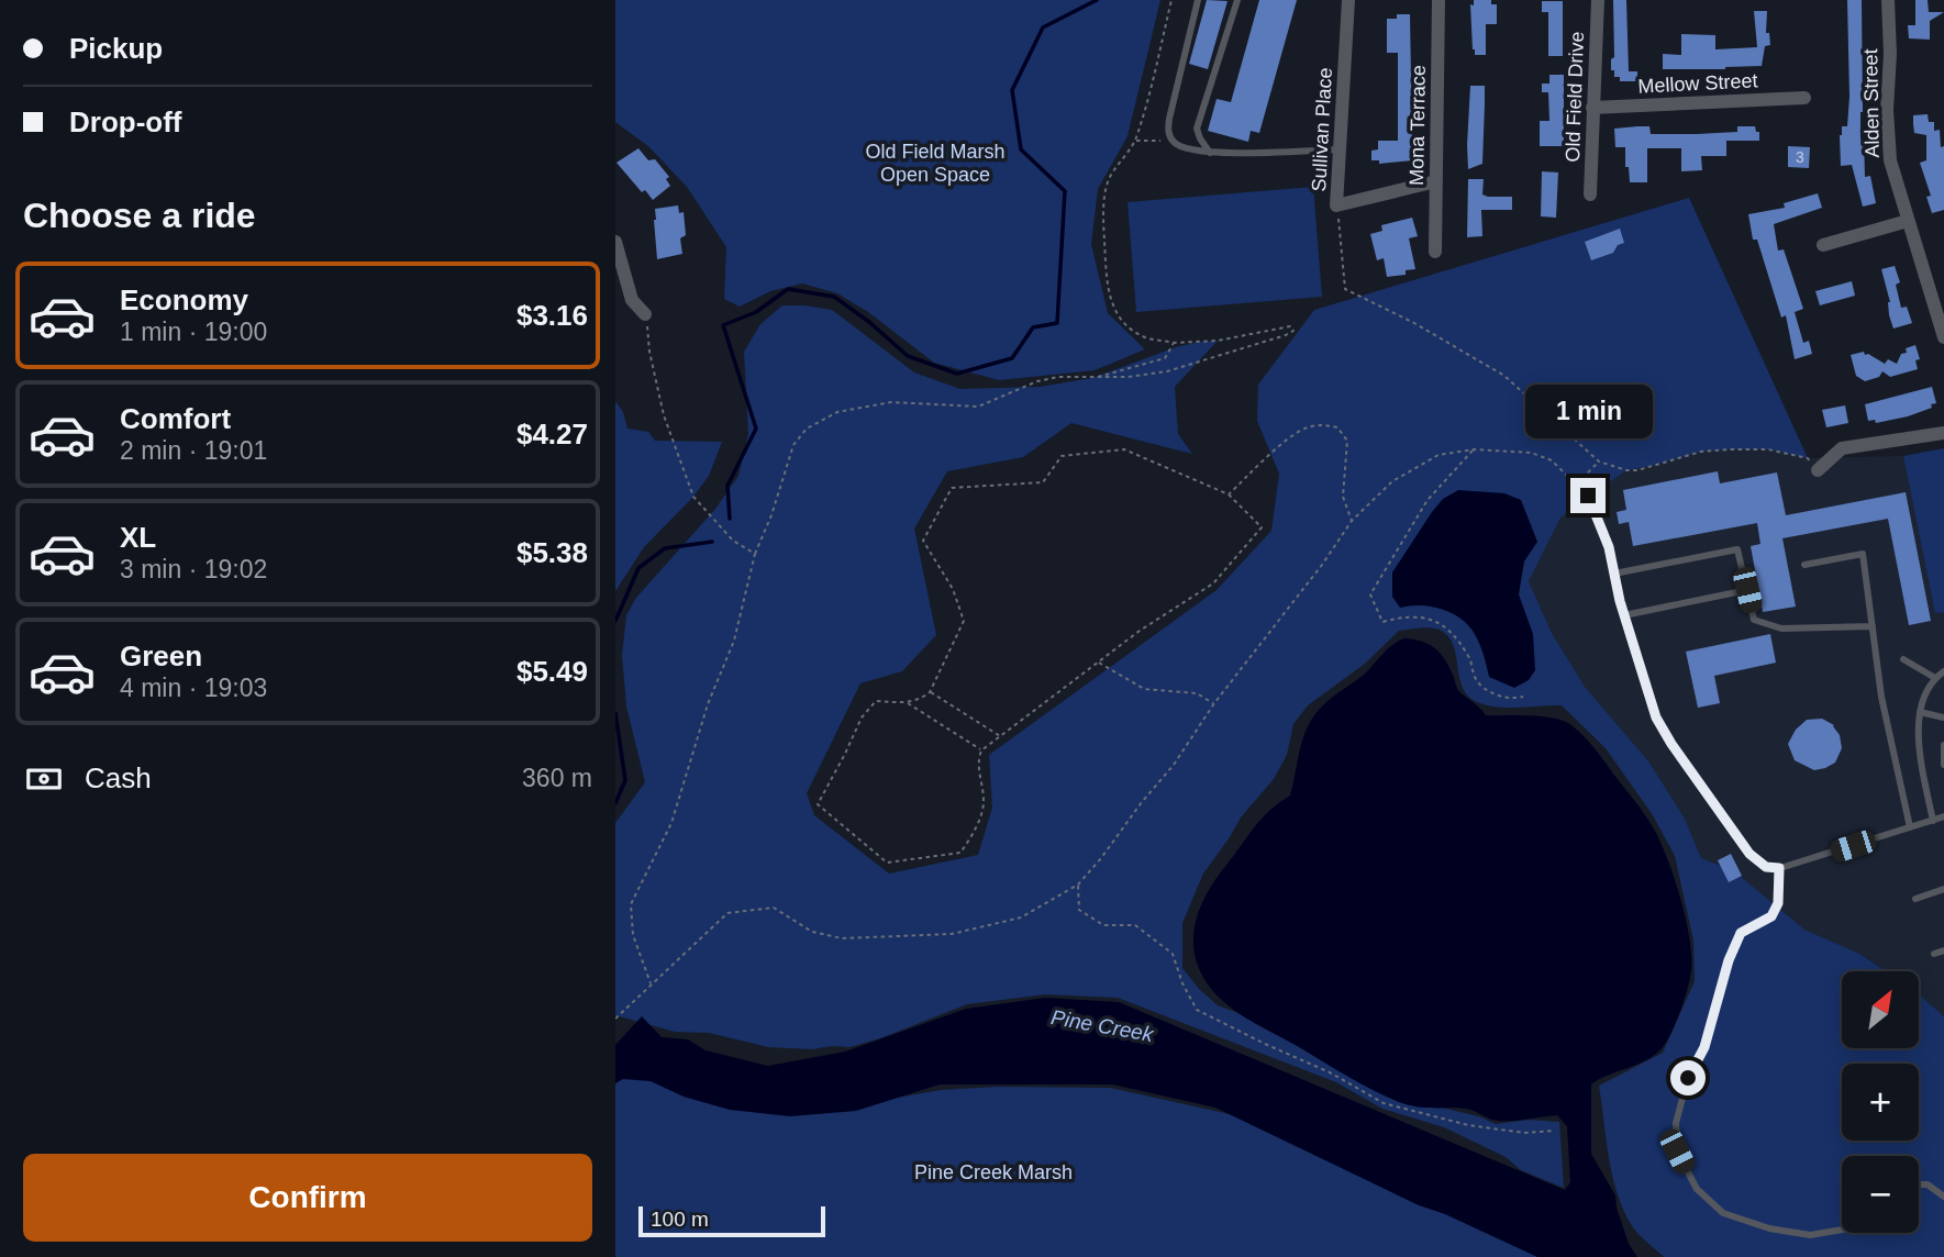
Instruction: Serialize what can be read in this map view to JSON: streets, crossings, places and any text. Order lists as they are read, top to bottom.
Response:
{
  "streets": {
    "street": [
      "Mellow Street",
      "Old Field Drive",
      "Alden Street",
      "Mona Terrace",
      "Sullivan Place"
    ]
  },
  "crossings": [
    ["Mellow Street", "Old Field Drive"],
    ["Mona Terrace", "Sullivan Place"]
  ],
  "water": ["Pine Creek"],
  "parks": ["Old Field Marsh Open Space", "Pine Creek Marsh"],
  "house_numbers": ["3"],
  "scale_bar": "100 m",
  "north": "top right",
  "page": {
    "banner": ["Pickup", "Drop-off"],
    "heading": "Choose a ride",
    "list": [
      {
        "name": "Economy",
        "note": "1 min · 19:00",
        "value": "$3.16"
      },
      {
        "name": "Comfort",
        "note": "2 min · 19:01",
        "value": "$4.27"
      },
      {
        "name": "XL",
        "note": "3 min · 19:02",
        "value": "$5.38"
      },
      {
        "name": "Green",
        "note": "4 min · 19:03",
        "value": "$5.49"
      }
    ],
    "bubble": "1 min",
    "pay": ["Cash", "360 m"],
    "map_buttons": ["+", "−"],
    "buttons": "Confirm",
    "scale": "100 m"
  }
}
